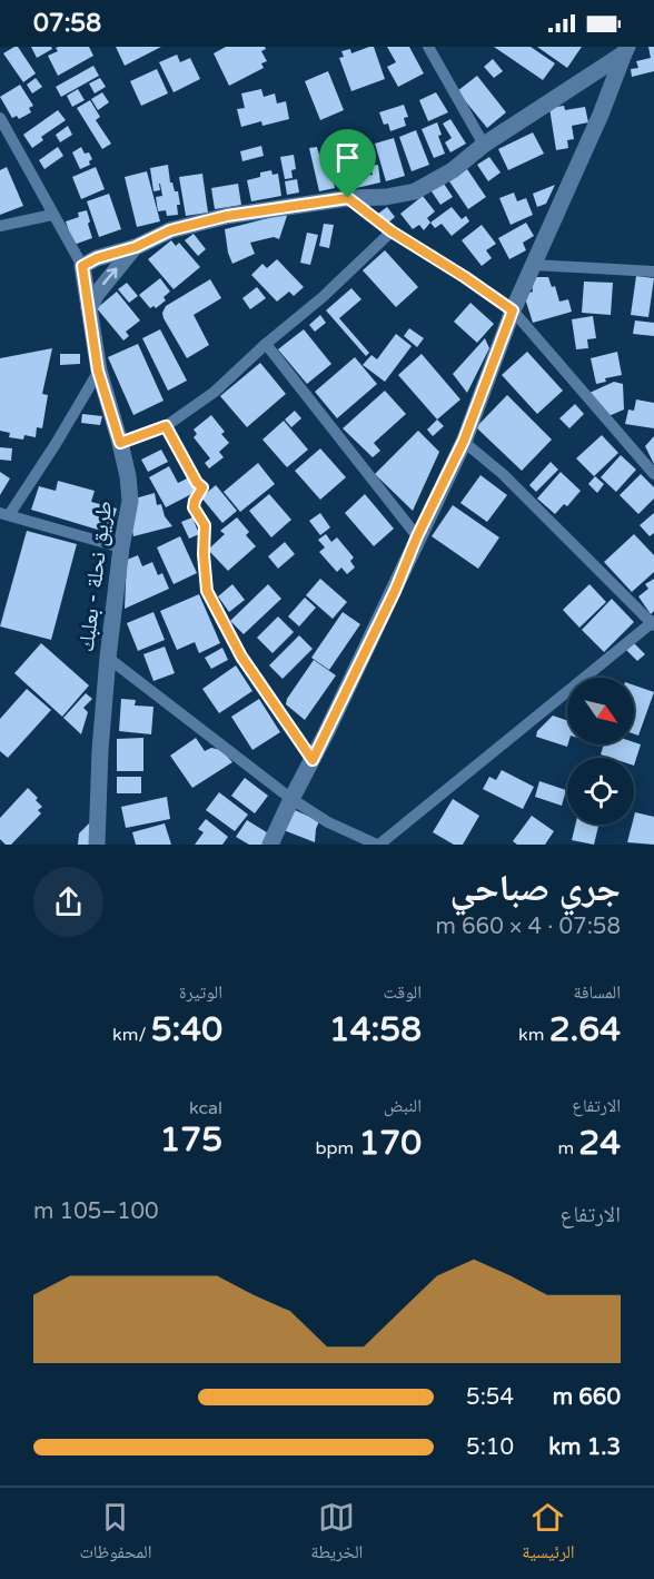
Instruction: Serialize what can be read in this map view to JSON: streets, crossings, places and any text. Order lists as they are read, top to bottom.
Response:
{
  "streets": {
    "street": ["طريق نحلة - بعلبك"]
  },
  "north": "bottom right",
  "page": {
    "status": "07:58",
    "heading": ["جري صباحي", "07:58 · 4 × 660 m"],
    "stats": [
      ["المسافة", "2.64 km"],
      ["الوقت", "14:58"],
      ["الوتيرة", "5:40 /km"],
      ["الارتفاع", "24 m"],
      ["النبض", "170 bpm"],
      ["kcal", "175"]
    ],
    "chart": ["الارتفاع", "100–105 m"],
    "list": [
      {
        "name": "660 m",
        "note": "5:54"
      },
      {
        "name": "1.3 km",
        "note": "5:10"
      }
    ],
    "tabs": ["الرئيسية", "الخريطة", "المحفوظات"]
  }
}
